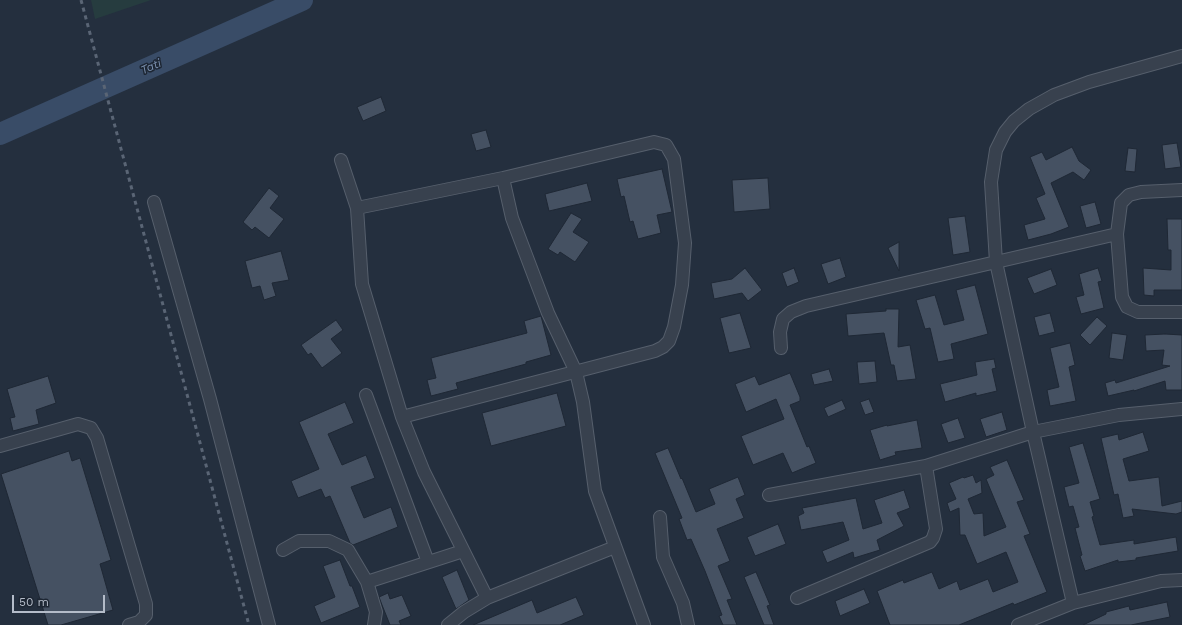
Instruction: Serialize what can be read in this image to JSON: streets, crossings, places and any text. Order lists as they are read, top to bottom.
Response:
{
  "water": ["Tati"],
  "scale_bar": "50 m"
}
